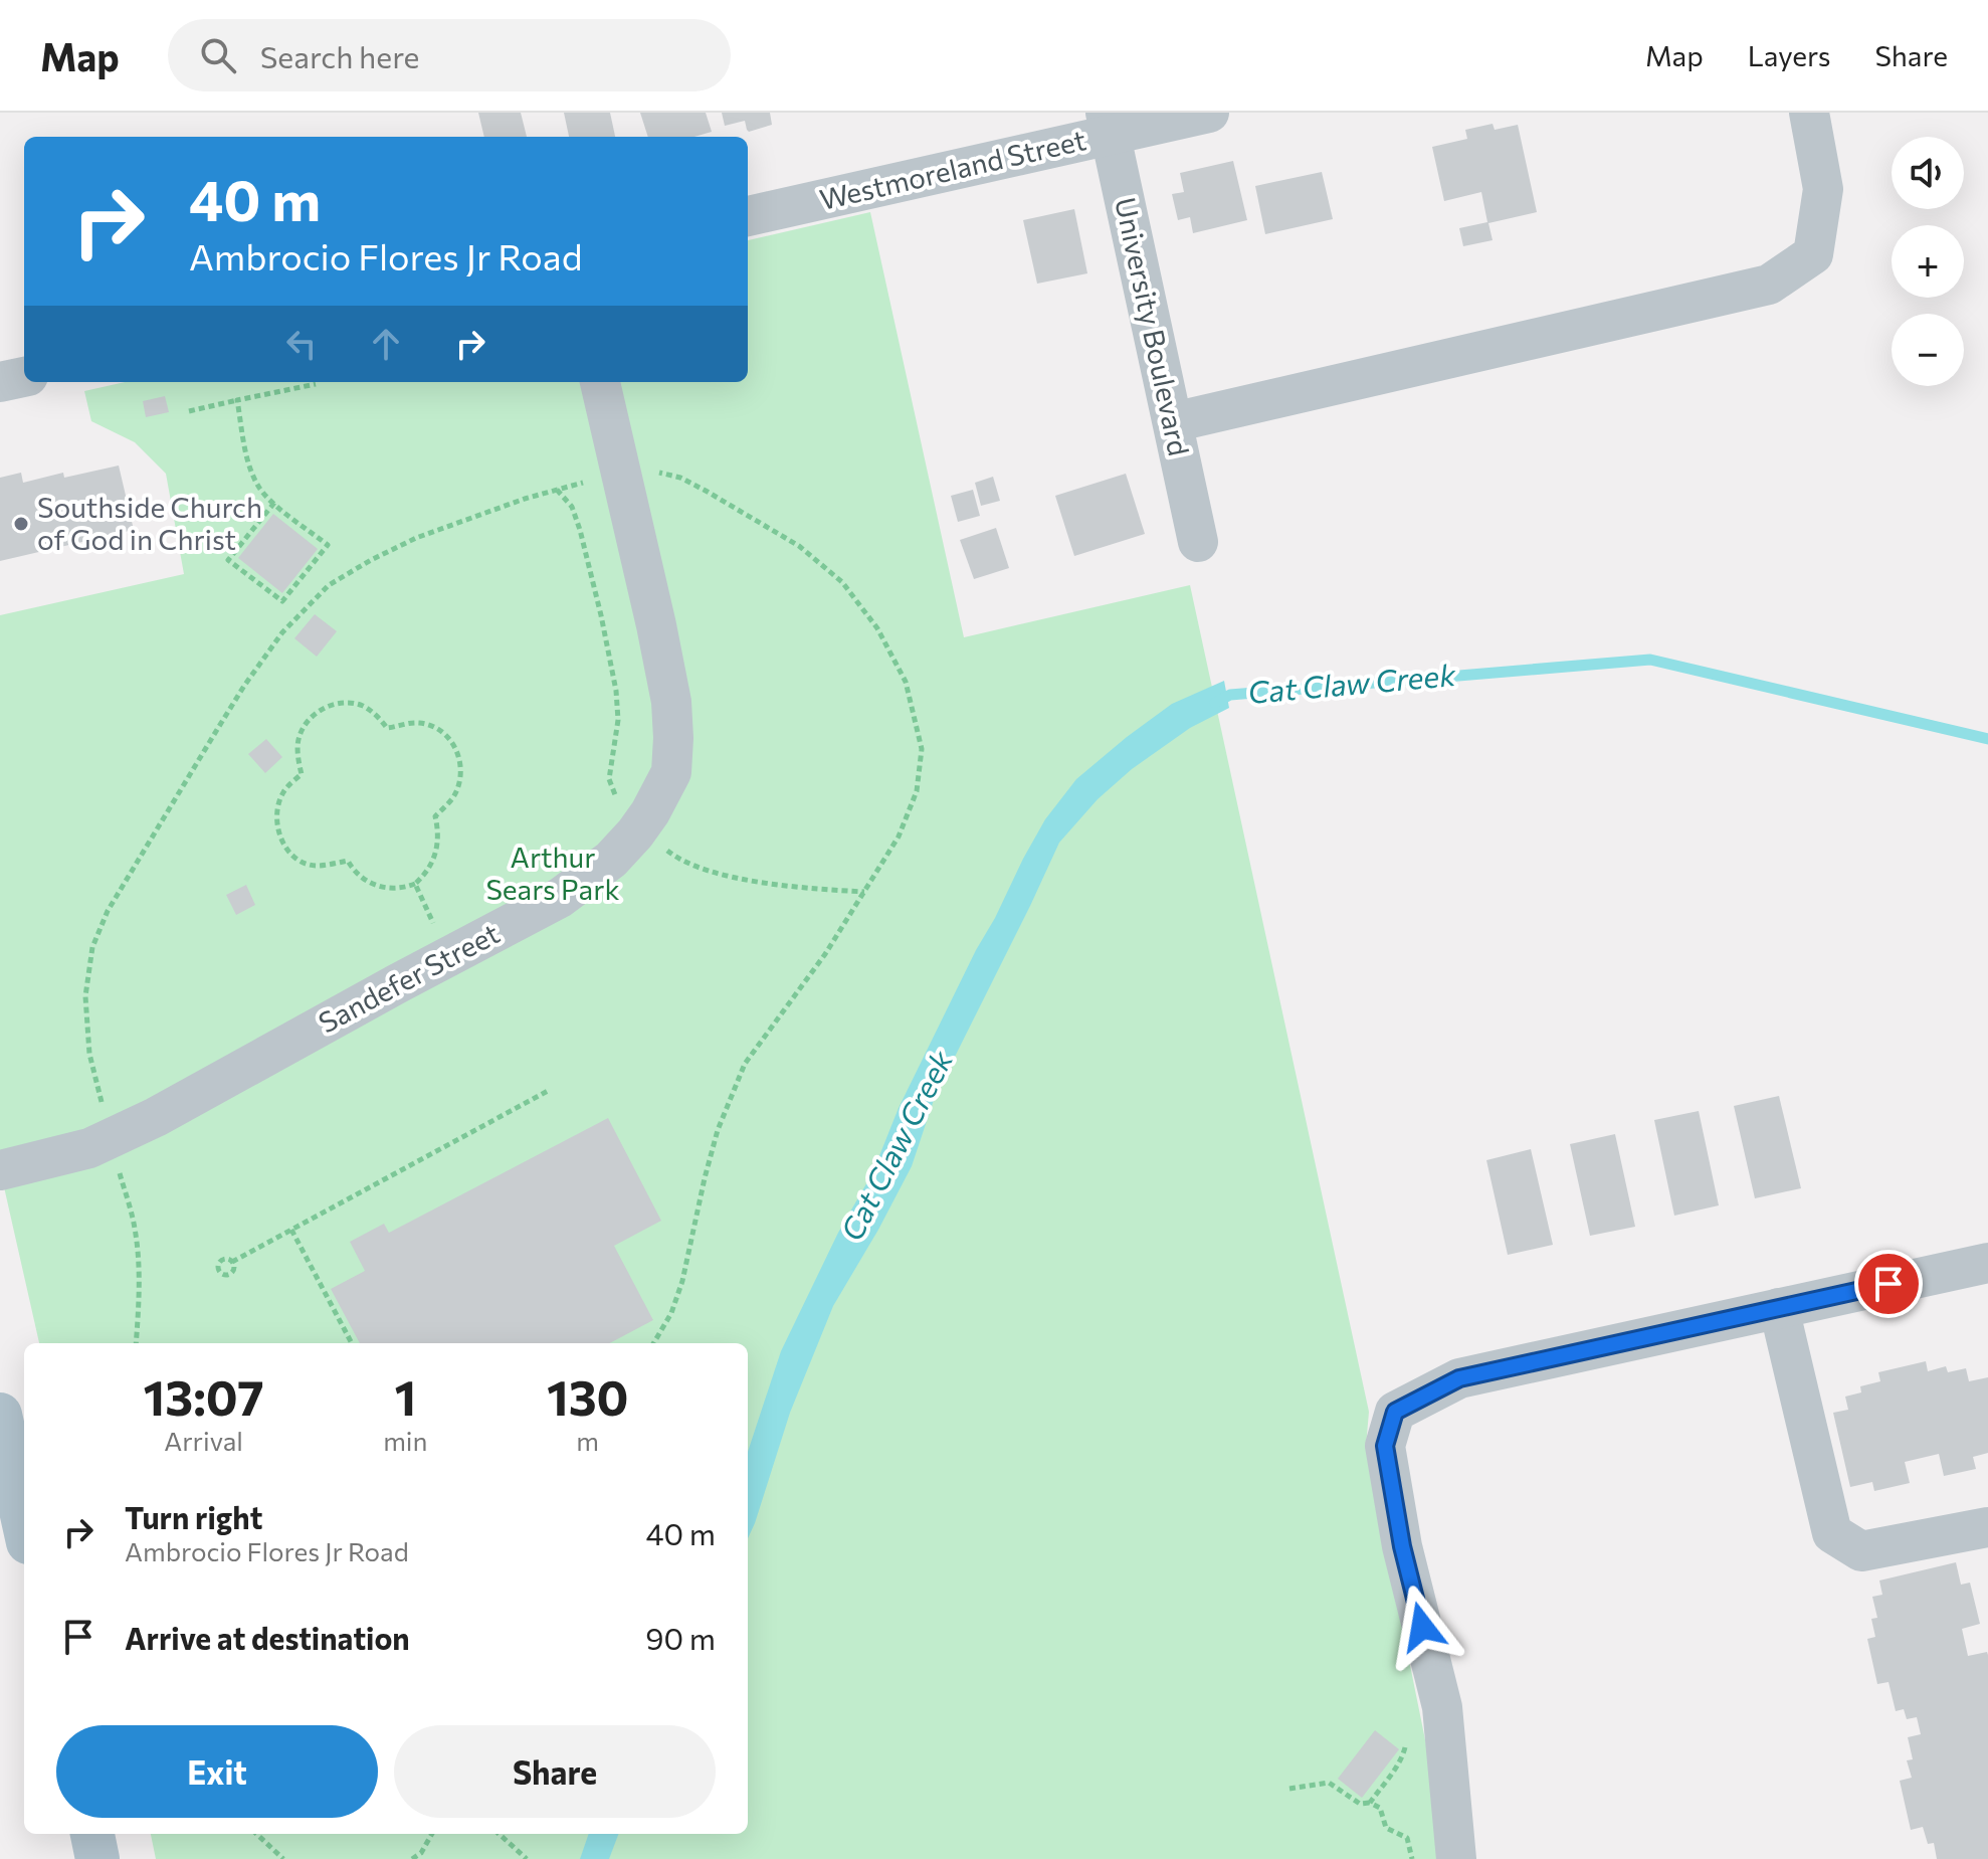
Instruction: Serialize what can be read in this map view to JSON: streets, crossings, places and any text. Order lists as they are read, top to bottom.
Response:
{
  "streets": {
    "street": ["Westmoreland Street", "University Boulevard", "Sandefer Street"]
  },
  "crossings": [
    ["Westmoreland Street", "University Boulevard"]
  ],
  "water": ["Cat Claw Creek"],
  "parks": ["Arthur Sears Park"],
  "places": ["Southside Church of God in Christ"],
  "page": {
    "header": "Map",
    "search": "Search here",
    "nav": ["Map", "Layers", "Share"],
    "map_buttons": ["+", "−"],
    "turn": ["40 m", "Ambrocio Flores Jr Road"],
    "eta": [
      "13:07",
      "Arrival",
      "1",
      "min",
      "130",
      "m"
    ],
    "list": [
      {
        "name": "Turn right",
        "note": "Ambrocio Flores Jr Road",
        "value": "40 m"
      },
      {
        "name": "Arrive at destination",
        "value": "90 m"
      }
    ],
    "buttons": ["Exit", "Share"]
  }
}
